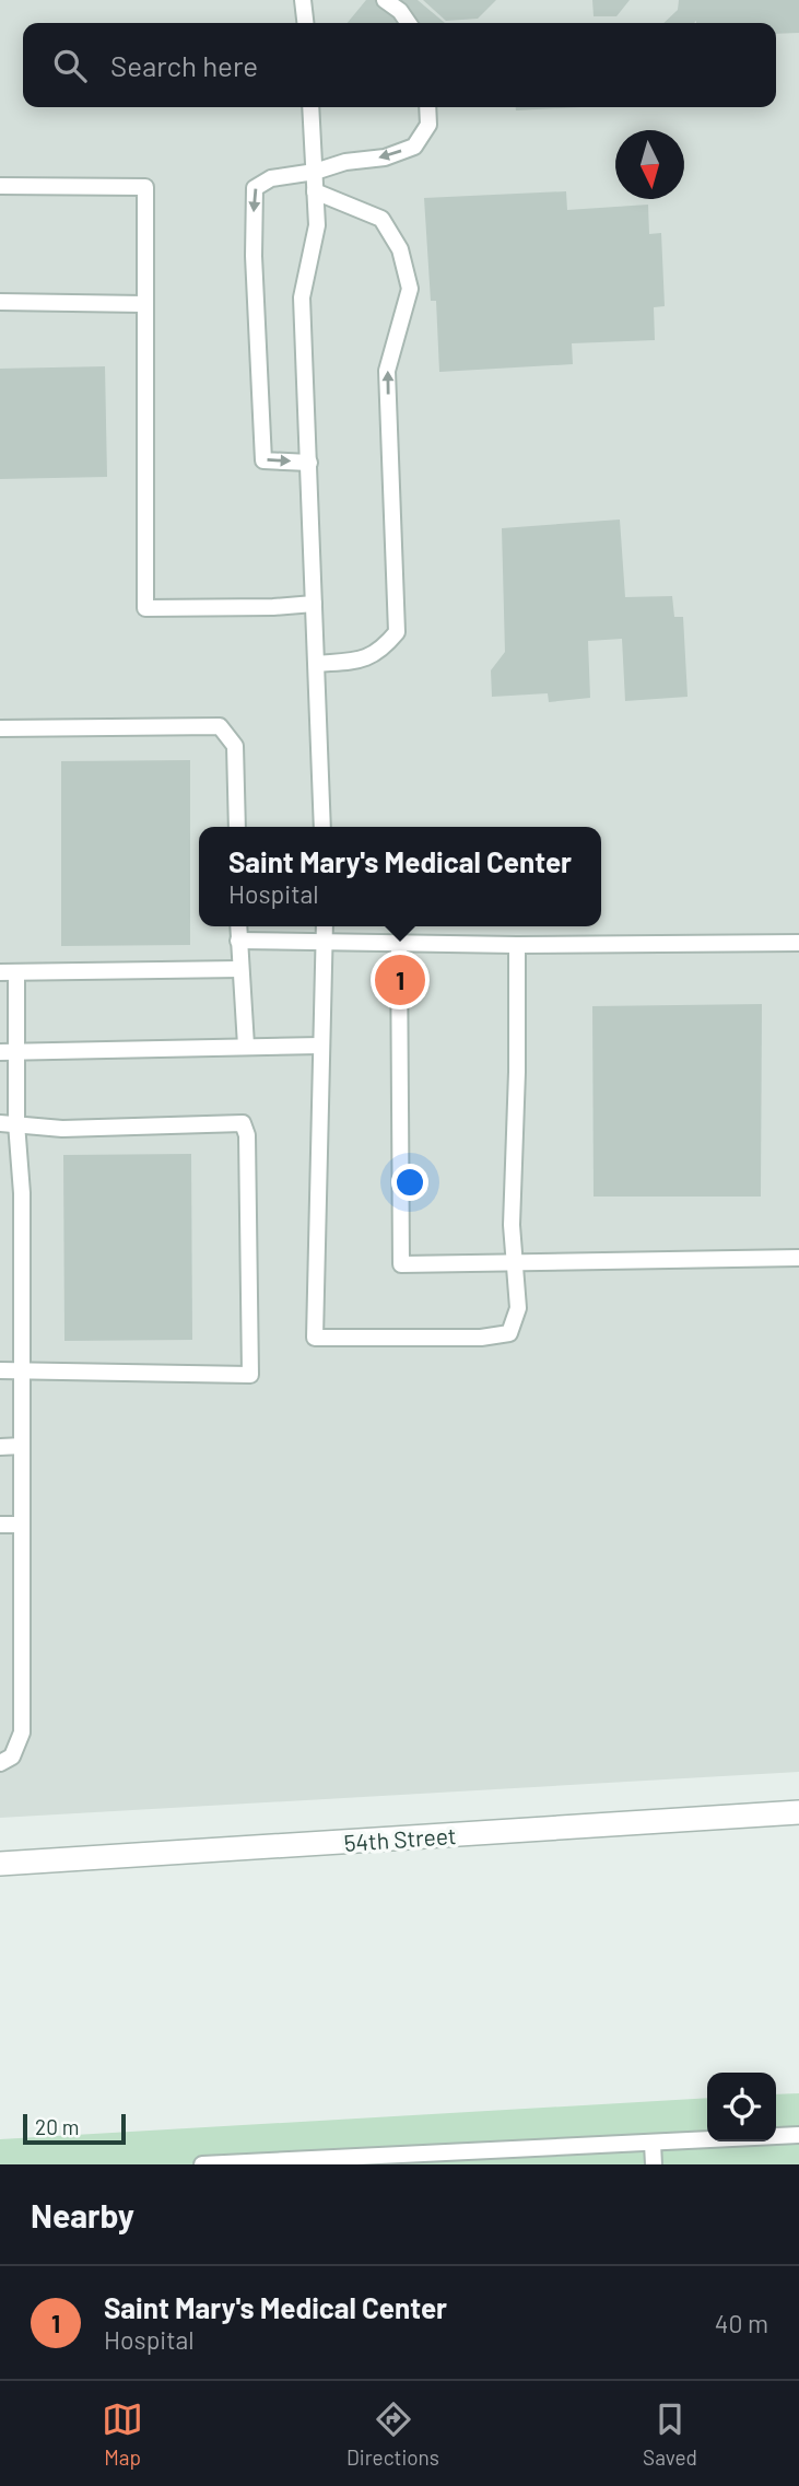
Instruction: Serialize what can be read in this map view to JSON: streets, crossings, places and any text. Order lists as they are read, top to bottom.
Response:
{
  "streets": {
    "street": ["54th Street"]
  },
  "scale_bar": "20 m",
  "north": "bottom",
  "page": {
    "search": "Search here",
    "popup": ["Saint Mary's Medical Center", "Hospital"],
    "pins": "1",
    "scale": "20 m",
    "heading": "Nearby",
    "list": [
      {
        "mark": "1",
        "name": "Saint Mary's Medical Center",
        "note": "Hospital",
        "value": "40 m"
      }
    ],
    "nav": ["Map", "Directions", "Saved"]
  }
}
